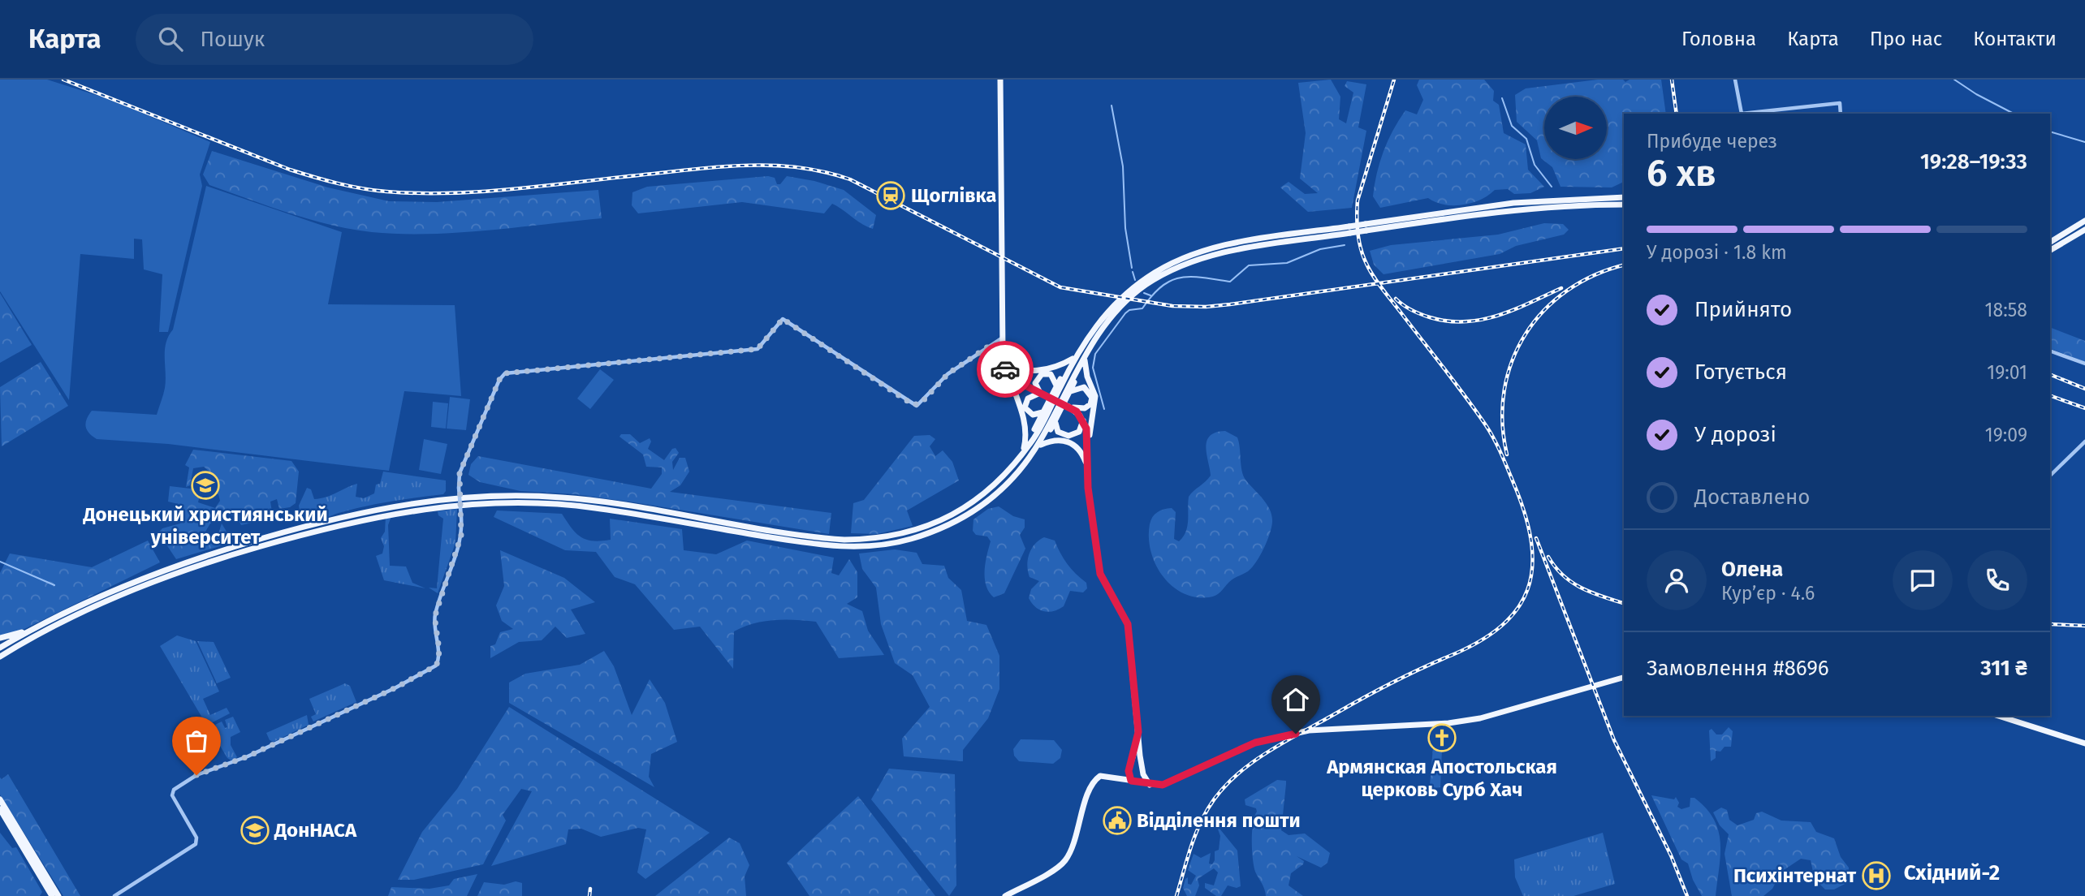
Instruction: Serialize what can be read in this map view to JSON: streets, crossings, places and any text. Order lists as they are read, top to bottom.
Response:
{
  "districts": ["Східний-2"],
  "places": {
    "station": ["Щоглівка"],
    "school or university": ["Донецький християнський університет", "ДонНАСА"],
    "church": ["Армянская Апостольская церковь Сурб Хач"],
    "public building": ["Відділення пошти"],
    "hospital": ["Психінтернат"]
  },
  "north": "right",
  "page": {
    "header": "Карта",
    "search": "Пошук",
    "nav": [
      "Головна",
      "Карта",
      "Про нас",
      "Контакти"
    ],
    "heading": ["6 хв", "Прибуде через", "19:28–19:33"],
    "panel": [
      "Олена",
      "Кур’єр · 4.6",
      "Замовлення #8696",
      "311 ₴"
    ],
    "bar": "У дорозі · 1.8 km",
    "list": [
      ["Прийнято", "18:58"],
      ["Готується", "19:01"],
      ["У дорозі", "19:09"],
      "Доставлено"
    ]
  }
}
